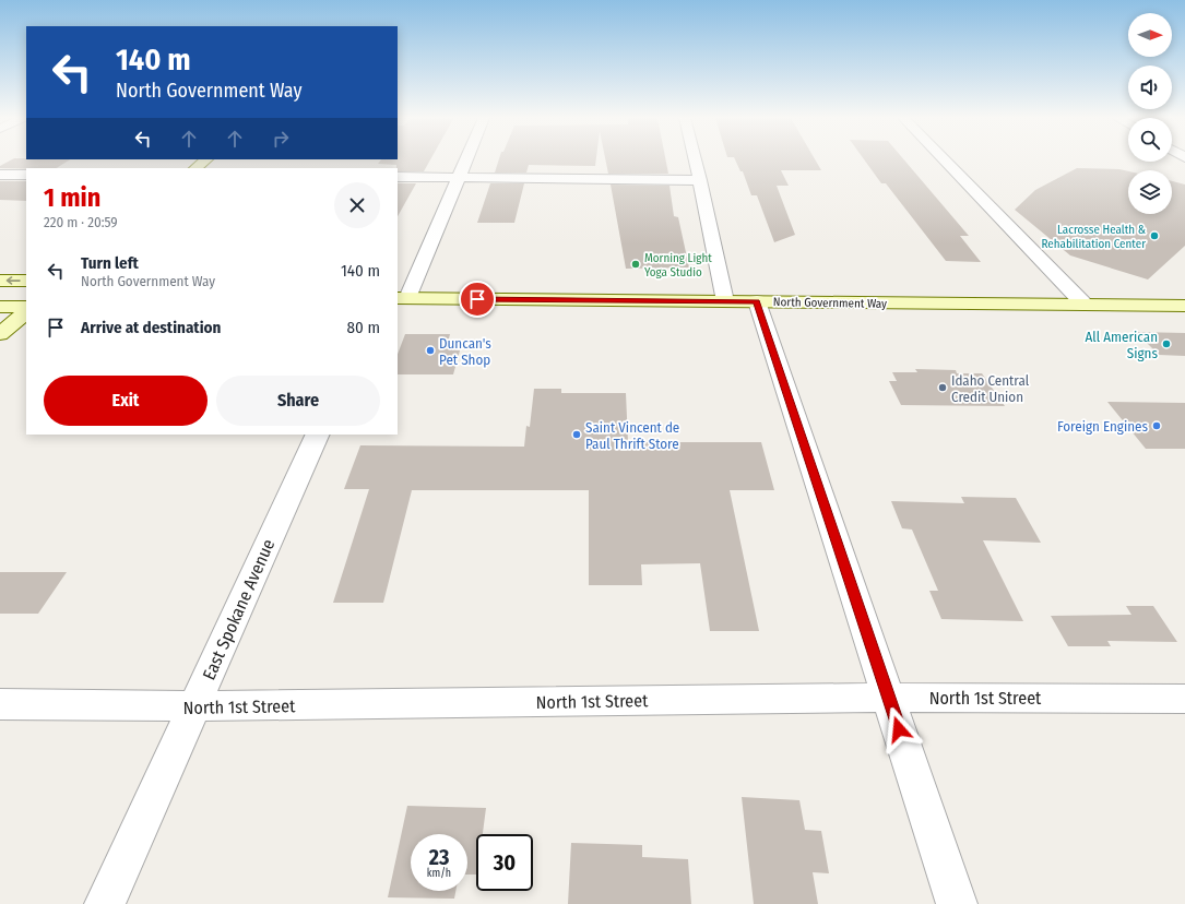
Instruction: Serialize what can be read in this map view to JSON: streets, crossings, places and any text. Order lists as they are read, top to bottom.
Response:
{
  "streets": {
    "main road": ["North Government Way"],
    "street": ["East Spokane Avenue", "North 1st Street"]
  },
  "crossings": [
    ["East Spokane Avenue", "North 1st Street"]
  ],
  "places": [
    "Lacrosse Health & Rehabilitation Center",
    "Morning Light Yoga Studio",
    "All American Signs",
    "Duncan's Pet Shop",
    "Idaho Central Credit Union",
    "Foreign Engines",
    "Saint Vincent de Paul Thrift Store"
  ],
  "north": "right",
  "page": {
    "turn": ["140 m", "North Government Way"],
    "heading": ["1 min", "220 m · 20:59"],
    "list": [
      {
        "name": "Turn left",
        "note": "North Government Way",
        "value": "140 m"
      },
      {
        "name": "Arrive at destination",
        "value": "80 m"
      }
    ],
    "buttons": ["Exit", "Share"],
    "speed": "23 km/h",
    "limit": "30"
  }
}
